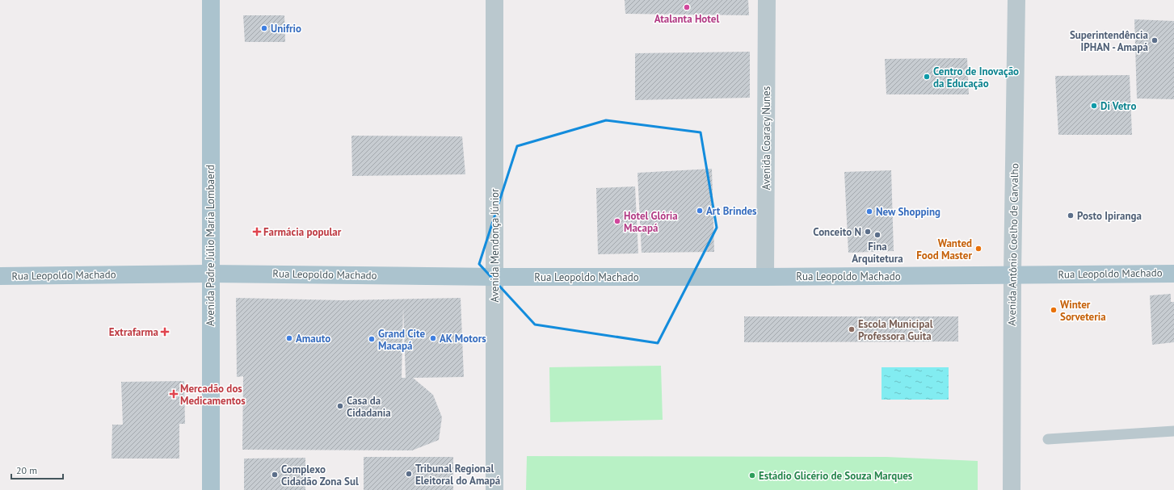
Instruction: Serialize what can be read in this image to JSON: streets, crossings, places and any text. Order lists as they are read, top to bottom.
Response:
{
  "streets": {
    "main road": ["Avenida Padre Júlio Maria Lombaerd", "Rua Leopoldo Machado"],
    "street": ["Avenida Coaracy Nunes", "Avenida Antônio Coelho de Carvalho", "Avenida Mendonça Júnior"]
  },
  "crossings": [
    ["Avenida Coaracy Nunes", "Rua Leopoldo Machado"],
    ["Avenida Antônio Coelho de Carvalho", "Rua Leopoldo Machado"],
    ["Avenida Padre Júlio Maria Lombaerd", "Rua Leopoldo Machado"],
    ["Avenida Mendonça Júnior", "Rua Leopoldo Machado"]
  ],
  "places": {
    "other": [
      "Atalanta Hotel",
      "Unifrio",
      "Superintendência IPHAN - Amapá",
      "Centro de Inovação da Educação",
      "Di Vetro",
      "Art Brindes",
      "New Shopping",
      "Posto Ipiranga",
      "Hotel Glória Macapá",
      "Conceito N",
      "Fina Arquitetura",
      "Wanted Food Master",
      "Winter Sorveteria",
      "Escola Municipal Professora Guita",
      "Amauto",
      "AK Motors",
      "Grand Cite Macapá",
      "Casa da Cidadania",
      "Tribunal Regional Eleitoral do Amapá",
      "Complexo Cidadão Zona Sul",
      "Estádio Glicério de Souza Marques"
    ],
    "health": ["Farmácia popular", "Extrafarma", "Mercadão dos Medicamentos"]
  },
  "scale_bar": "20 m"
}
